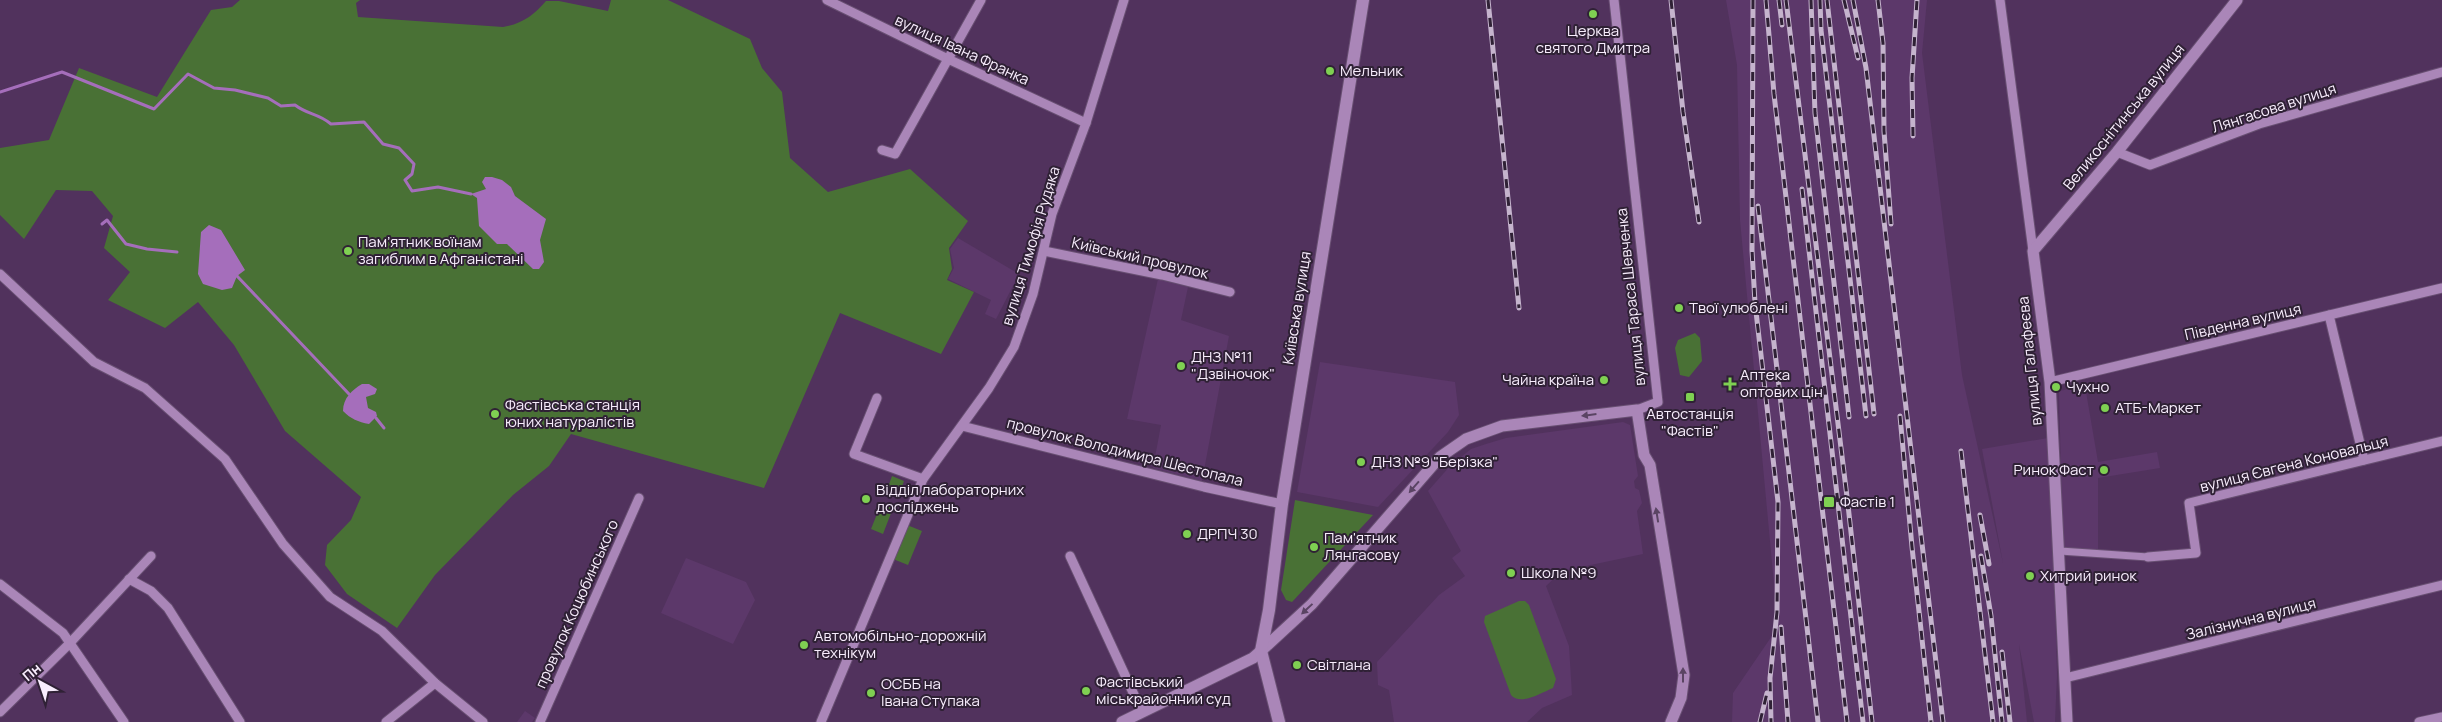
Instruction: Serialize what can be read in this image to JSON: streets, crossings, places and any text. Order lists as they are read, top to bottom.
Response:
{
  "streets": {
    "main road": ["Київська вулиця"],
    "street": [
      "вулиця Івана Франка",
      "Лянгасова вулиця",
      "Великоснітинська вулиця",
      "вулиця Тимофія Рудяка",
      "Київський провулок",
      "вулиця Тараса Шевченка",
      "Південна вулиця",
      "вулиця Галафеєва",
      "провулок Володимира Шестопала",
      "вулиця Євгена Коновальця",
      "провулок Коцюбинського",
      "Залізнична вулиця"
    ]
  },
  "crossings": [
    ["вулиця Івана Франка", "вулиця Тимофія Рудяка"],
    ["Лянгасова вулиця", "Великоснітинська вулиця"],
    ["Великоснітинська вулиця", "вулиця Галафеєва"],
    ["вулиця Тимофія Рудяка", "Київський провулок"],
    ["вулиця Тимофія Рудяка", "провулок Володимира Шестопала"],
    ["Київська вулиця", "провулок Володимира Шестопала"],
    ["Південна вулиця", "вулиця Галафеєва"],
    ["вулиця Галафеєва", "Залізнична вулиця"]
  ],
  "places": {
    "other": [
      "Церква святого Дмитра",
      "Мельник",
      "Пам’ятник воїнам загиблим в Афганістані",
      "Твої улюблені",
      "ДНЗ №11 \"Дзвіночок\"",
      "Чайна країна",
      "Чухно",
      "АТБ-Маркет",
      "Фастівська станція юних натуралістів",
      "ДНЗ №9 \"Берізка\"",
      "Ринок Фаст",
      "Відділ лабораторних досліджень",
      "ДРПЧ 30",
      "Пам'ятник Лянгасову",
      "Школа №9",
      "Хитрий ринок",
      "Автомобільно-дорожній технікум",
      "Світлана",
      "Фастівський міськрайонний суд",
      "ОСББ на Івана Ступака"
    ],
    "health": ["Аптека оптових цін"],
    "transit": ["Автостанція \"Фастів\"", "Фастів 1"]
  },
  "north": "top left"
}
